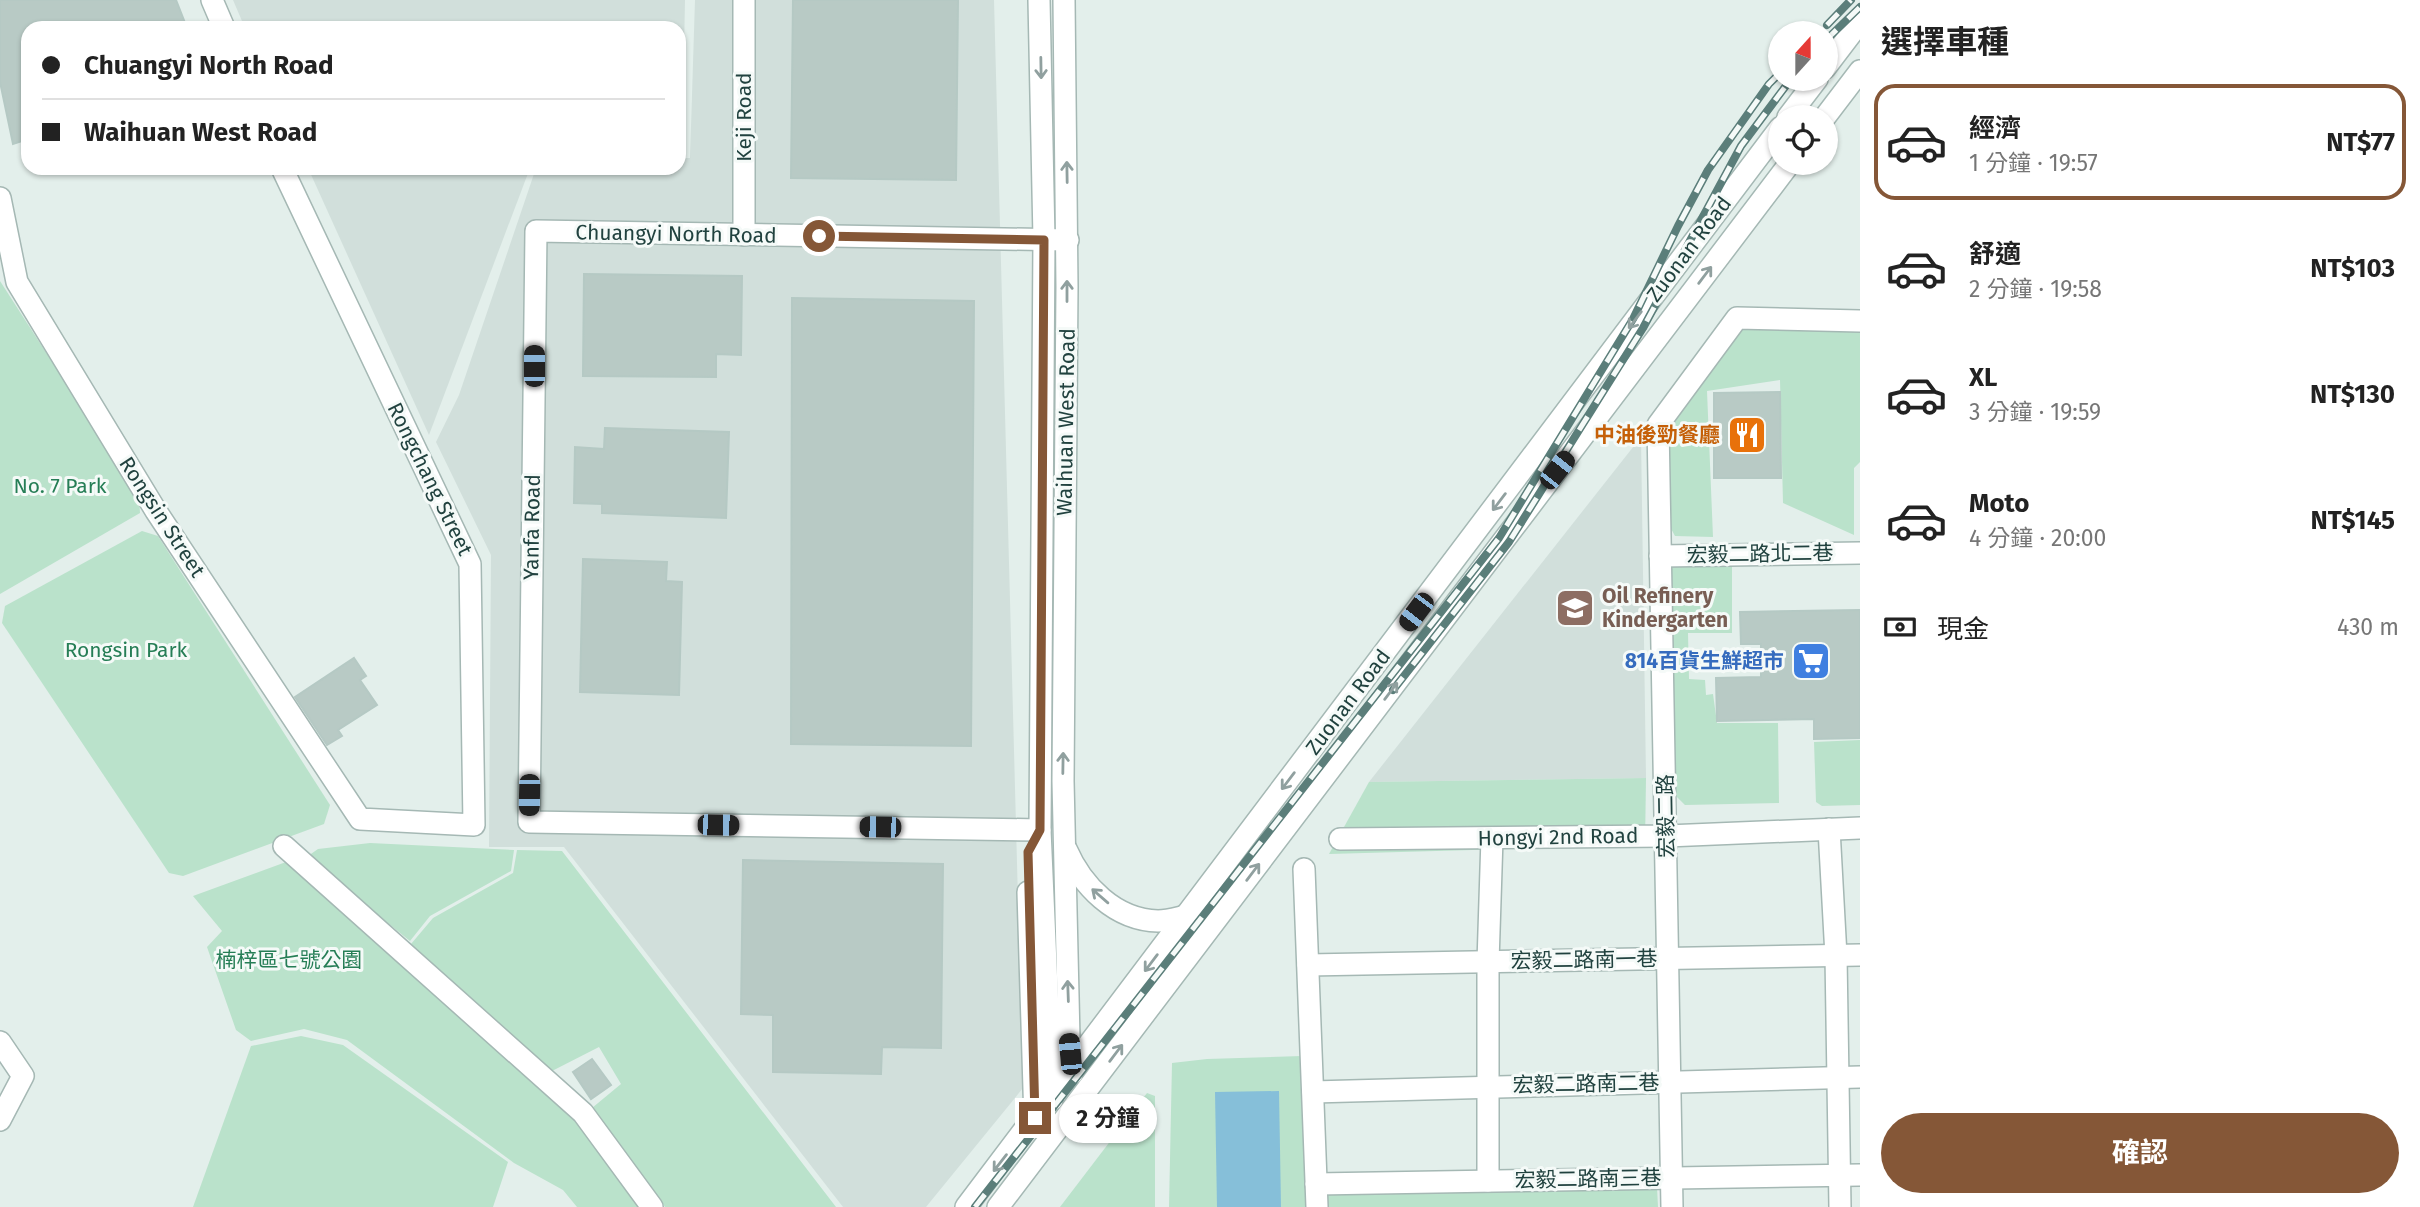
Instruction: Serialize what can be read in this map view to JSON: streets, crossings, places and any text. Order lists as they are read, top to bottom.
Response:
{
  "streets": {
    "street": [
      "Keji Road",
      "Chuangyi North Road",
      "Zuonan Road",
      "Waihuan West Road",
      "Rongchang Street",
      "Rongsin Street",
      "Yanfa Road",
      "宏毅二路北二巷",
      "宏毅二路",
      "Hongyi 2nd Road",
      "宏毅二路南一巷",
      "宏毅二路南二巷",
      "宏毅二路南三巷"
    ]
  },
  "crossings": [
    ["Keji Road", "Chuangyi North Road"],
    ["Chuangyi North Road", "Waihuan West Road"],
    ["Chuangyi North Road", "Yanfa Road"],
    ["Zuonan Road", "Waihuan West Road"],
    ["Waihuan West Road", "Yanfa Road"],
    ["Rongchang Street", "Rongsin Street"],
    ["宏毅二路北二巷", "宏毅二路"],
    ["宏毅二路", "Hongyi 2nd Road"],
    ["宏毅二路", "宏毅二路南一巷"],
    ["宏毅二路", "宏毅二路南二巷"],
    ["宏毅二路", "宏毅二路南三巷"]
  ],
  "parks": ["No. 7 Park", "Rongsin Park", "楠梓區七號公園"],
  "places": {
    "restaurant": ["中油後勁餐廳"],
    "school or university": ["Oil Refinery Kindergarten"],
    "supermarket": ["814百貨生鮮超市"]
  },
  "north": "top",
  "page": {
    "heading": "選擇車種",
    "banner": ["Chuangyi North Road", "Waihuan West Road"],
    "list": [
      {
        "name": "經濟",
        "note": "1 分鐘 · 19:57",
        "value": "NT$77"
      },
      {
        "name": "舒適",
        "note": "2 分鐘 · 19:58",
        "value": "NT$103"
      },
      {
        "name": "XL",
        "note": "3 分鐘 · 19:59",
        "value": "NT$130"
      },
      {
        "name": "Moto",
        "note": "4 分鐘 · 20:00",
        "value": "NT$145"
      }
    ],
    "pay": ["現金", "430 m"],
    "bubble": "2 分鐘",
    "buttons": "確認"
  }
}
